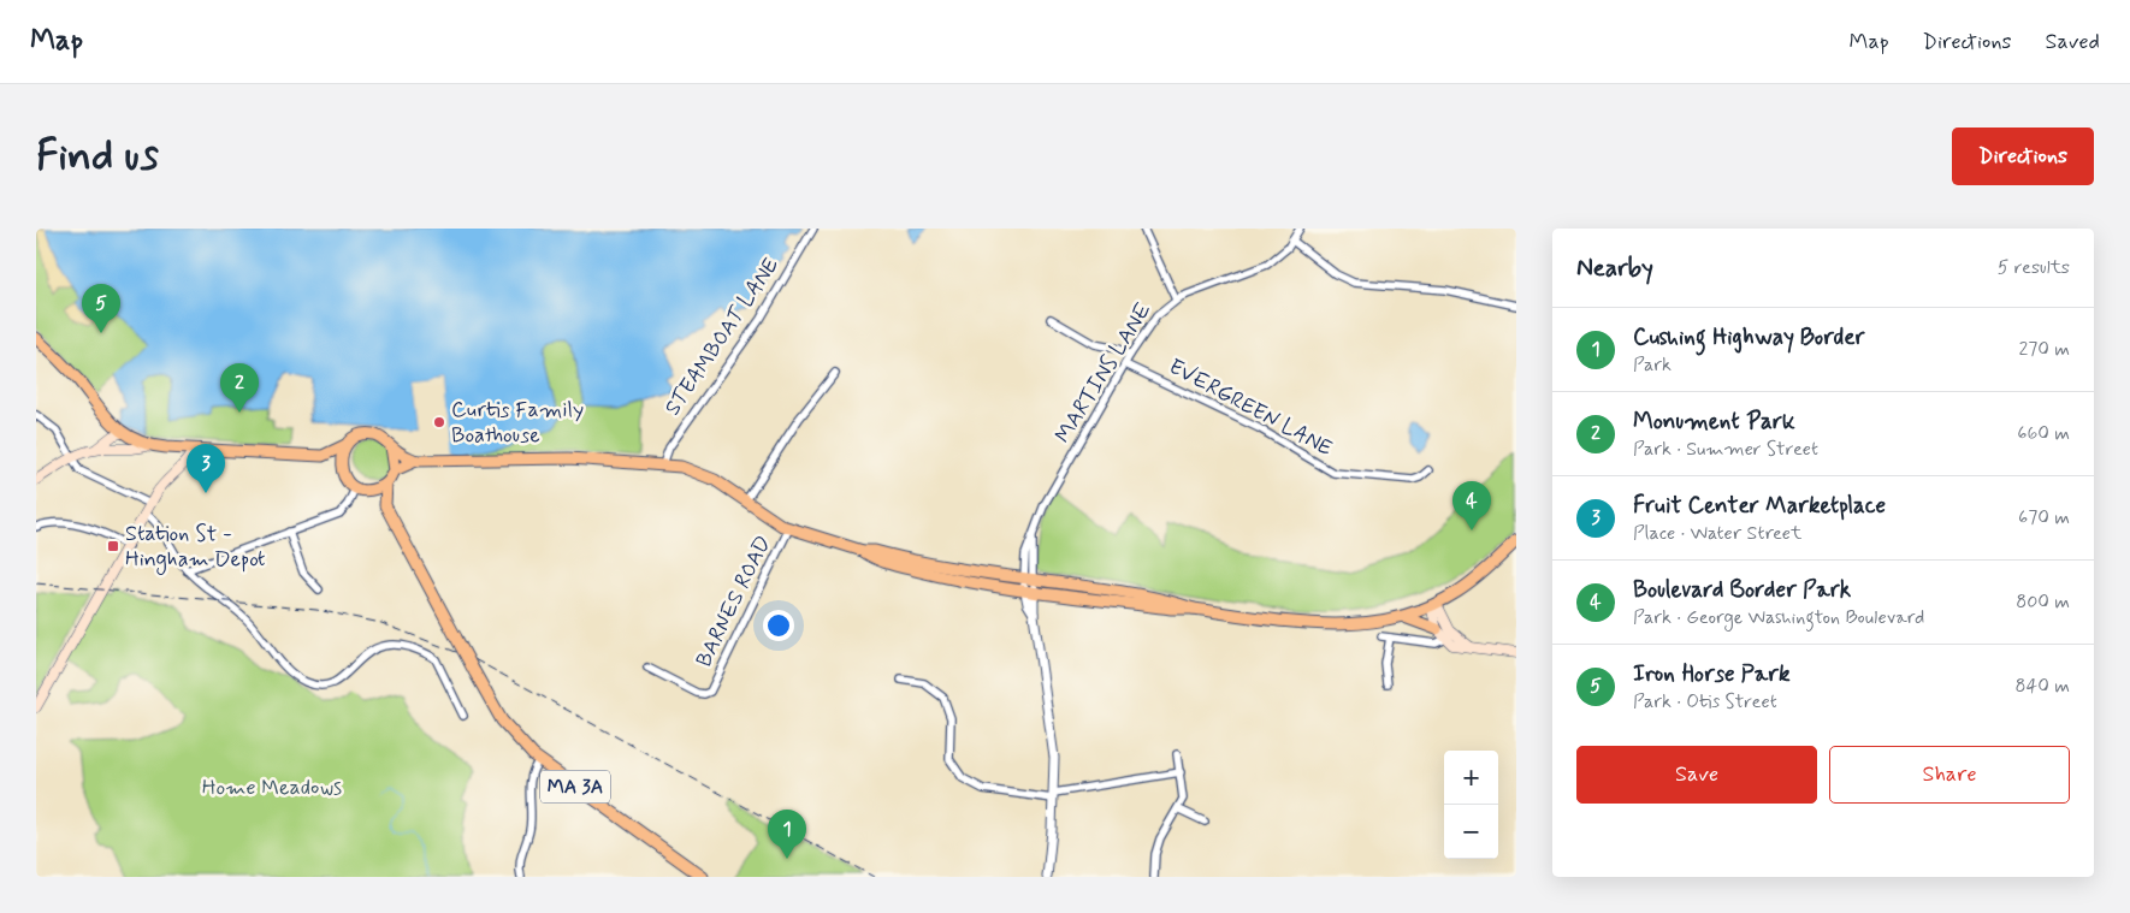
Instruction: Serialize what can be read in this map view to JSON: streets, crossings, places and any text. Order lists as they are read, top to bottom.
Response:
{
  "streets": {
    "main road": ["MA 3A"],
    "street": [
      "STEAMBOAT LANE",
      "MARTINS LANE",
      "EVERGREEN LANE",
      "BARNES ROAD"
    ]
  },
  "crossings": [
    ["MARTINS LANE", "EVERGREEN LANE"]
  ],
  "parks": ["Home Meadows"],
  "places": {
    "other": ["Curtis Family Boathouse"],
    "transit": ["Station St - Hingham Depot"]
  },
  "page": {
    "header": "Map",
    "nav": ["Map", "Directions", "Saved"],
    "buttons": [
      "Directions",
      ["Save", "Share"]
    ],
    "title": "Find us",
    "heading": ["Nearby", "5 results"],
    "pins": [
      "5",
      "2",
      "3",
      "4",
      "1"
    ],
    "list": [
      {
        "mark": "1",
        "name": "Cushing Highway Border",
        "note": "Park",
        "value": "270 m"
      },
      {
        "mark": "2",
        "name": "Monument Park",
        "note": "Park · Summer Street",
        "value": "660 m"
      },
      {
        "mark": "3",
        "name": "Fruit Center Marketplace",
        "note": "Place · Water Street",
        "value": "670 m"
      },
      {
        "mark": "4",
        "name": "Boulevard Border Park",
        "note": "Park · George Washington Boulevard",
        "value": "800 m"
      },
      {
        "mark": "5",
        "name": "Iron Horse Park",
        "note": "Park · Otis Street",
        "value": "840 m"
      }
    ],
    "map_buttons": ["+", "−"]
  }
}
